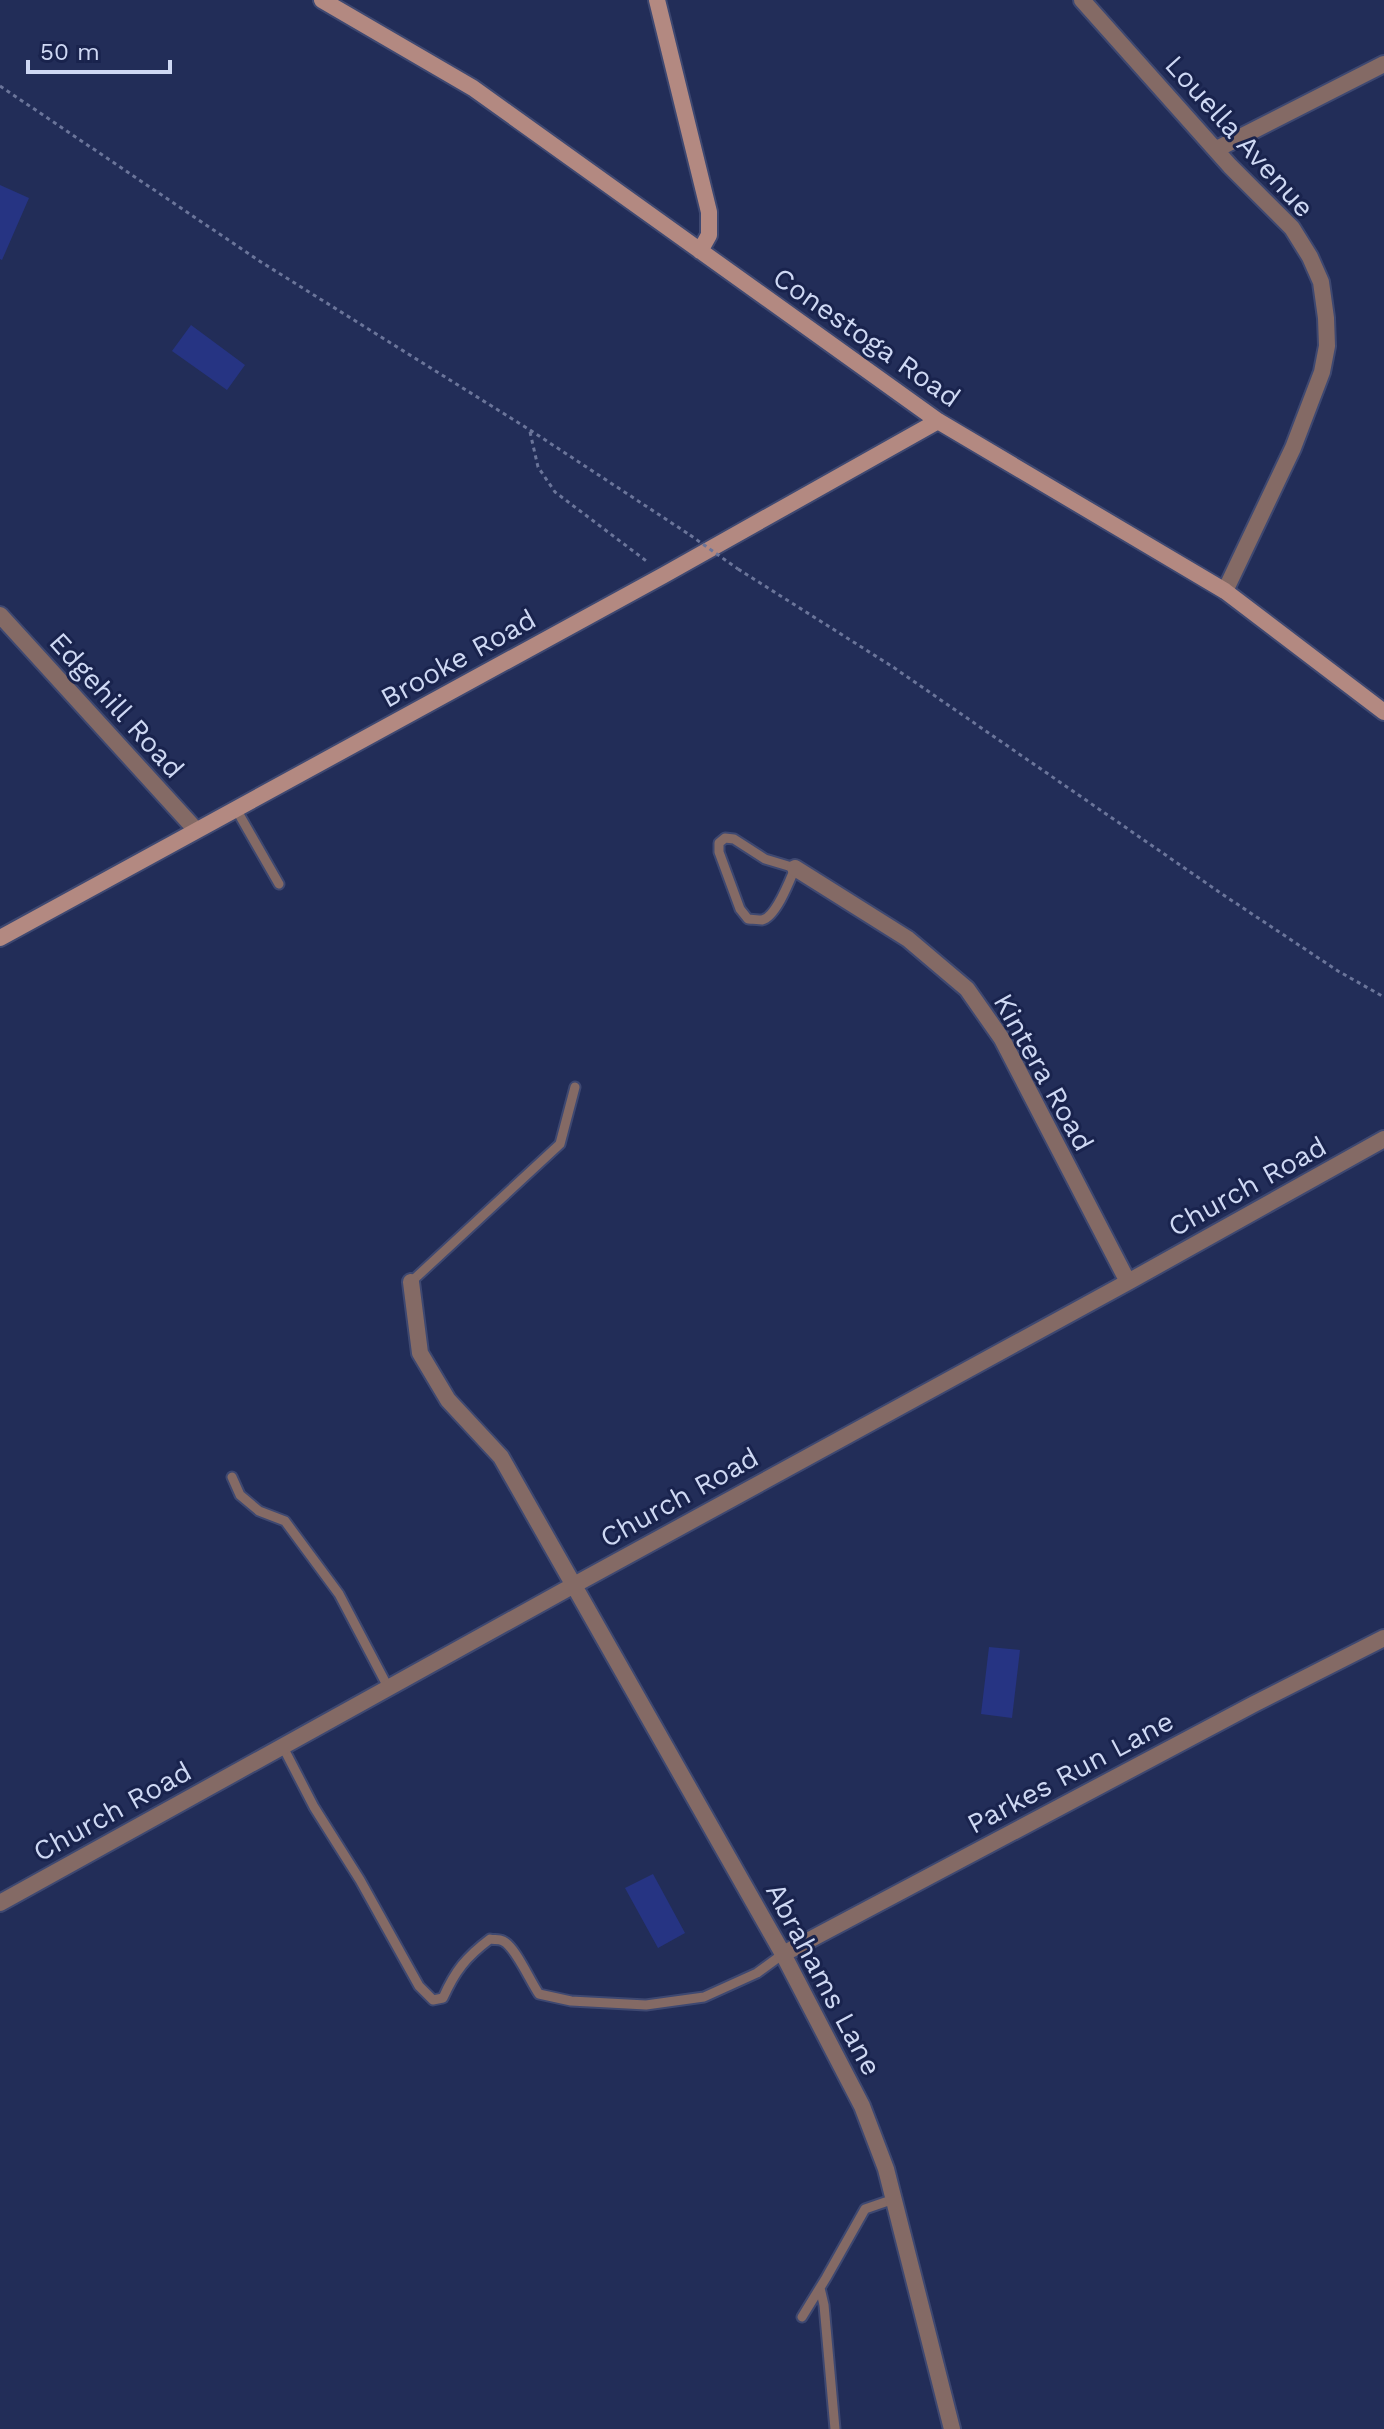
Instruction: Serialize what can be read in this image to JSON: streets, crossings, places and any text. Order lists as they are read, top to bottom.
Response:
{
  "streets": {
    "main road": ["Conestoga Road", "Brooke Road"],
    "street": [
      "Louella Avenue",
      "Edgehill Road",
      "Kintera Road",
      "Church Road",
      "Parkes Run Lane",
      "Abrahams Lane"
    ]
  },
  "crossings": [
    ["Louella Avenue", "Conestoga Road"],
    ["Conestoga Road", "Brooke Road"],
    ["Brooke Road", "Edgehill Road"],
    ["Kintera Road", "Church Road"],
    ["Church Road", "Abrahams Lane"],
    ["Parkes Run Lane", "Abrahams Lane"]
  ],
  "scale_bar": "50 m"
}
